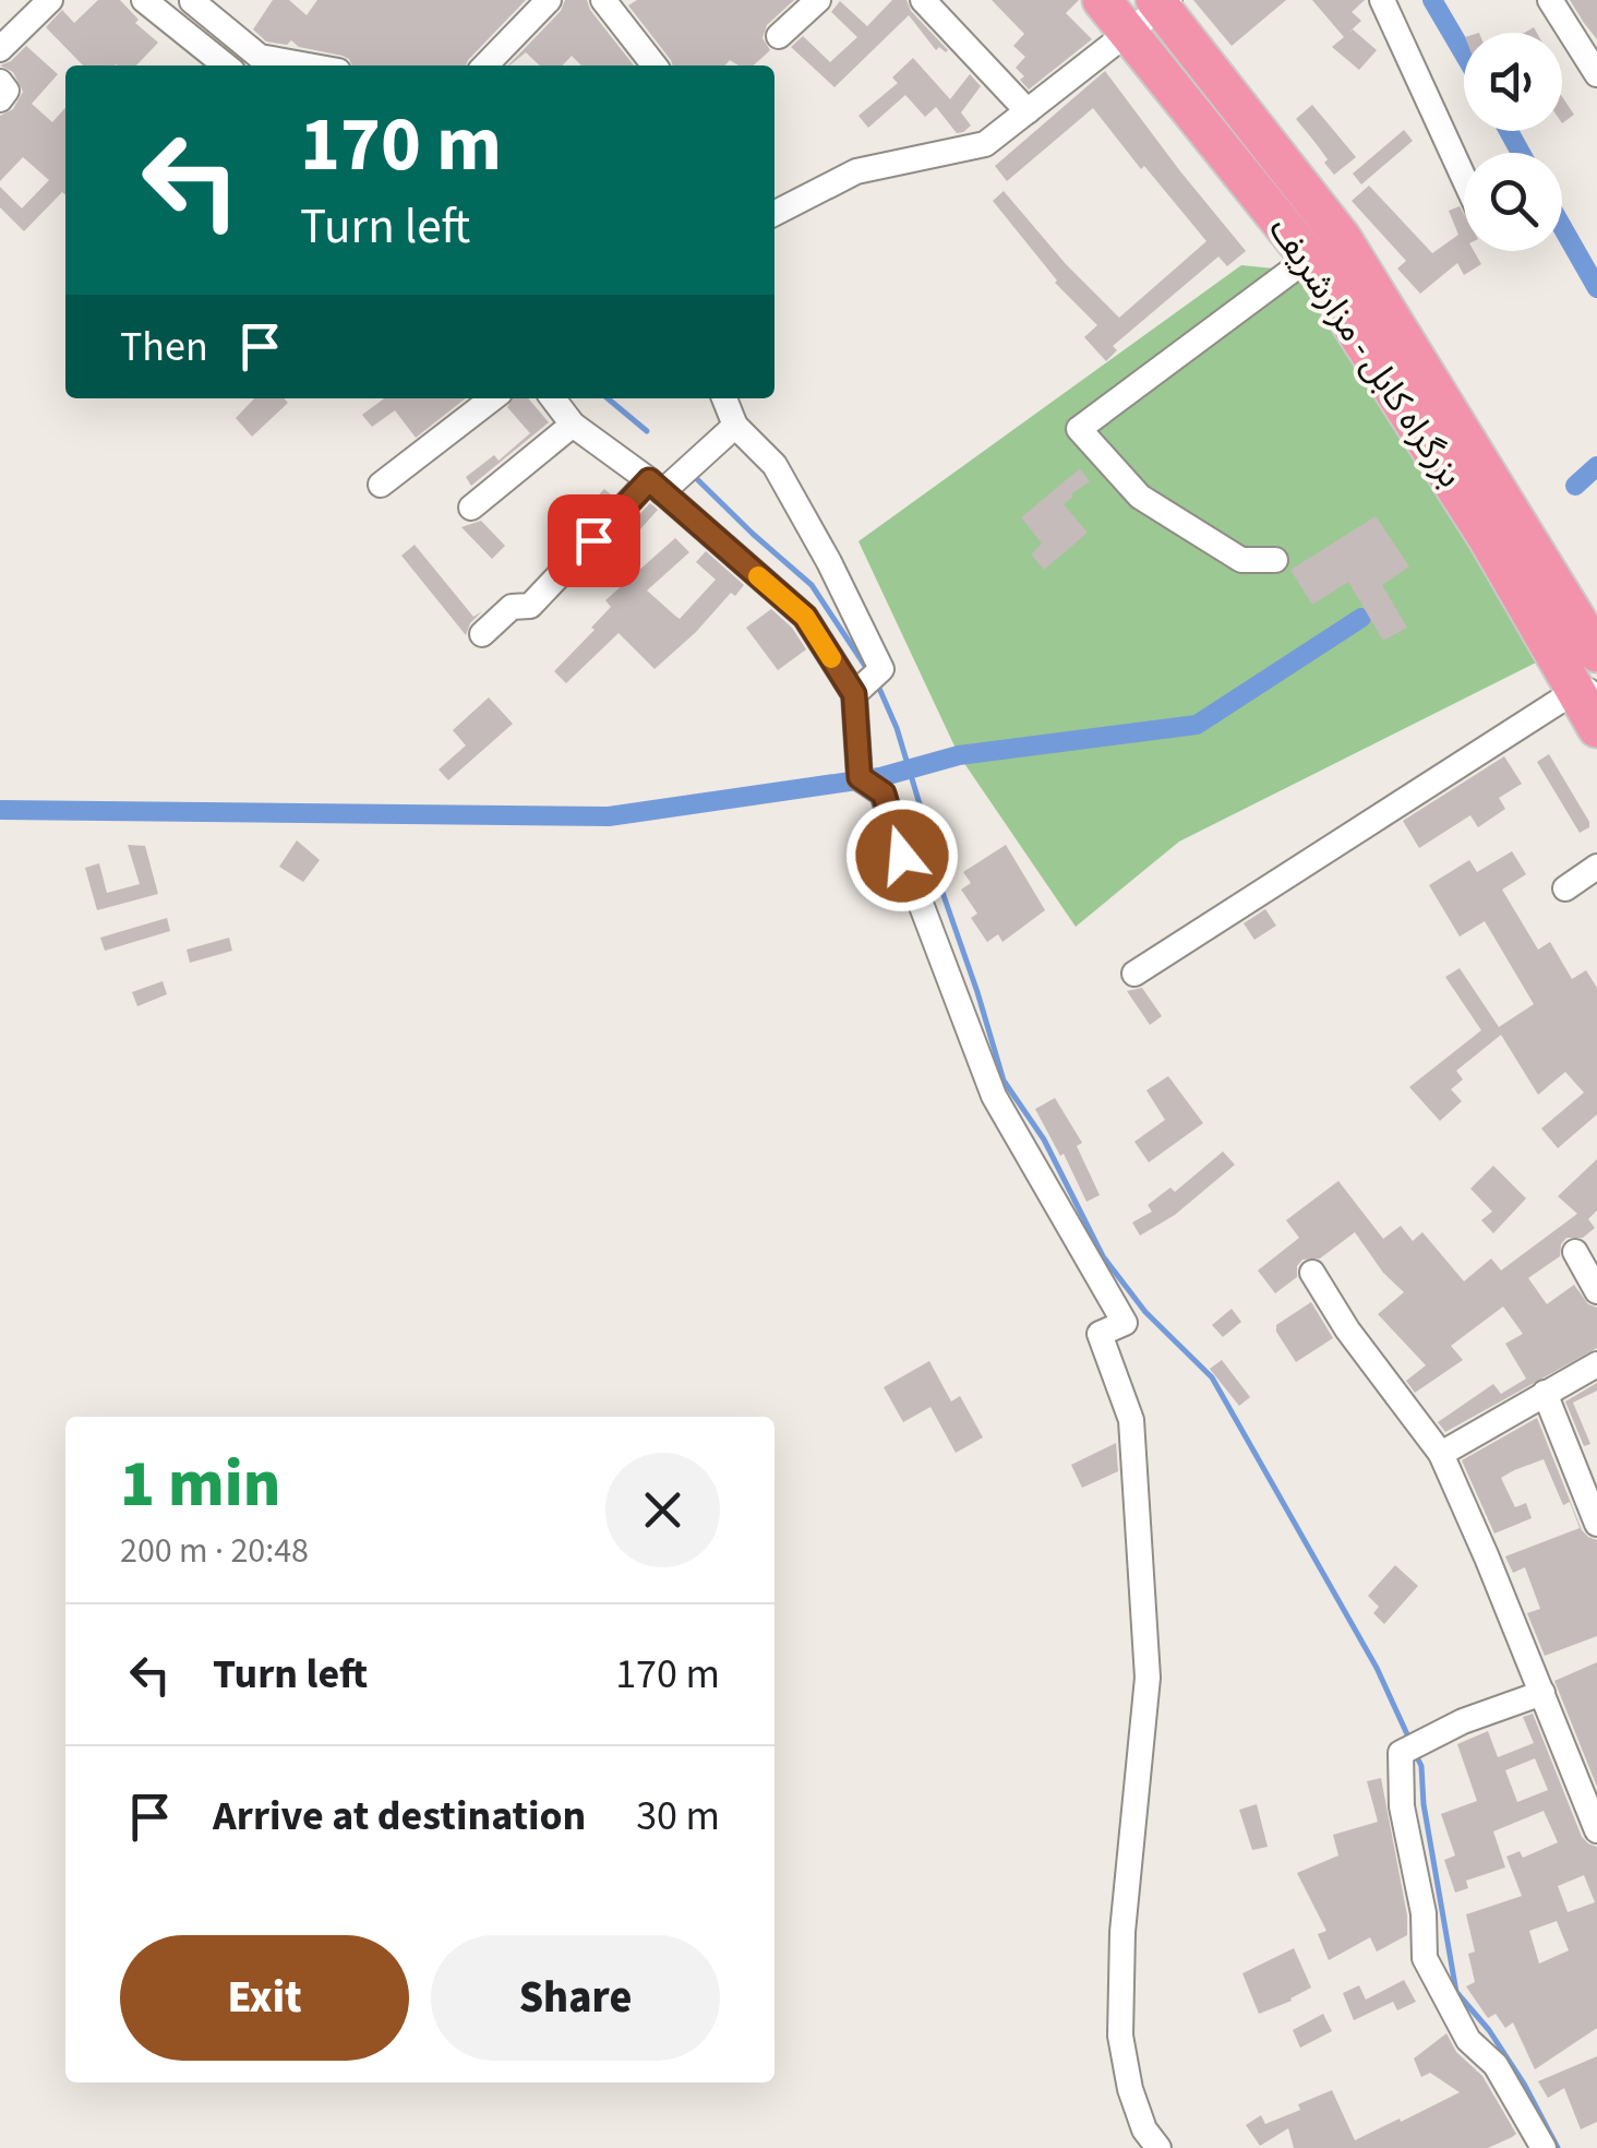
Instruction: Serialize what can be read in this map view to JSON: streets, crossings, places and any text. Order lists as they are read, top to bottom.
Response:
{
  "streets": {
    "highway": ["بزرگراه کابل - مزارشریف"]
  },
  "page": {
    "turn": ["170 m", "Turn left"],
    "then": "Then",
    "heading": ["1 min", "200 m · 20:48"],
    "list": [
      {
        "name": "Turn left",
        "value": "170 m"
      },
      {
        "name": "Arrive at destination",
        "value": "30 m"
      }
    ],
    "buttons": ["Exit", "Share"]
  }
}
